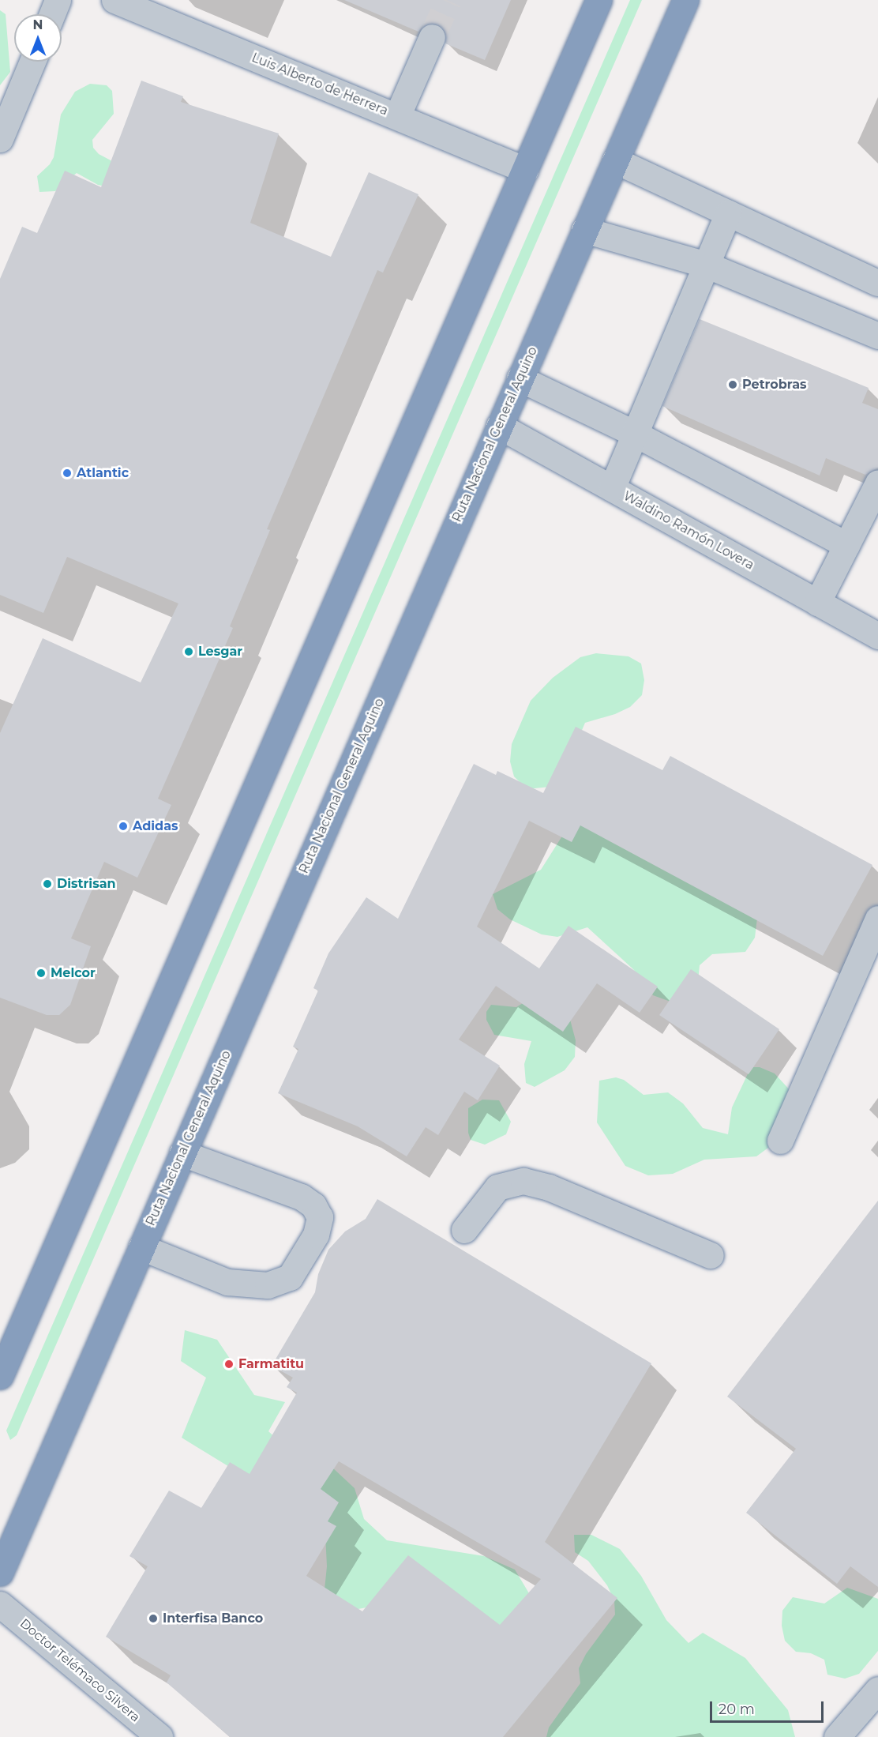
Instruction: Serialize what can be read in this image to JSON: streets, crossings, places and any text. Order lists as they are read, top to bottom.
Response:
{
  "streets": {
    "highway": ["Ruta Nacional General Aquino"],
    "street": ["Luis Alberto de Herrera", "Waldino Ramón Lovera", "Doctor Telémaco Silvera"]
  },
  "crossings": [
    ["Ruta Nacional General Aquino", "Waldino Ramón Lovera"]
  ],
  "places": [
    "Petrobras",
    "Atlantic",
    "Lesgar",
    "Adidas",
    "Distrisan",
    "Melcor",
    "Farmatitu",
    "Interfisa Banco"
  ],
  "scale_bar": "20 m",
  "north": "top"
}
